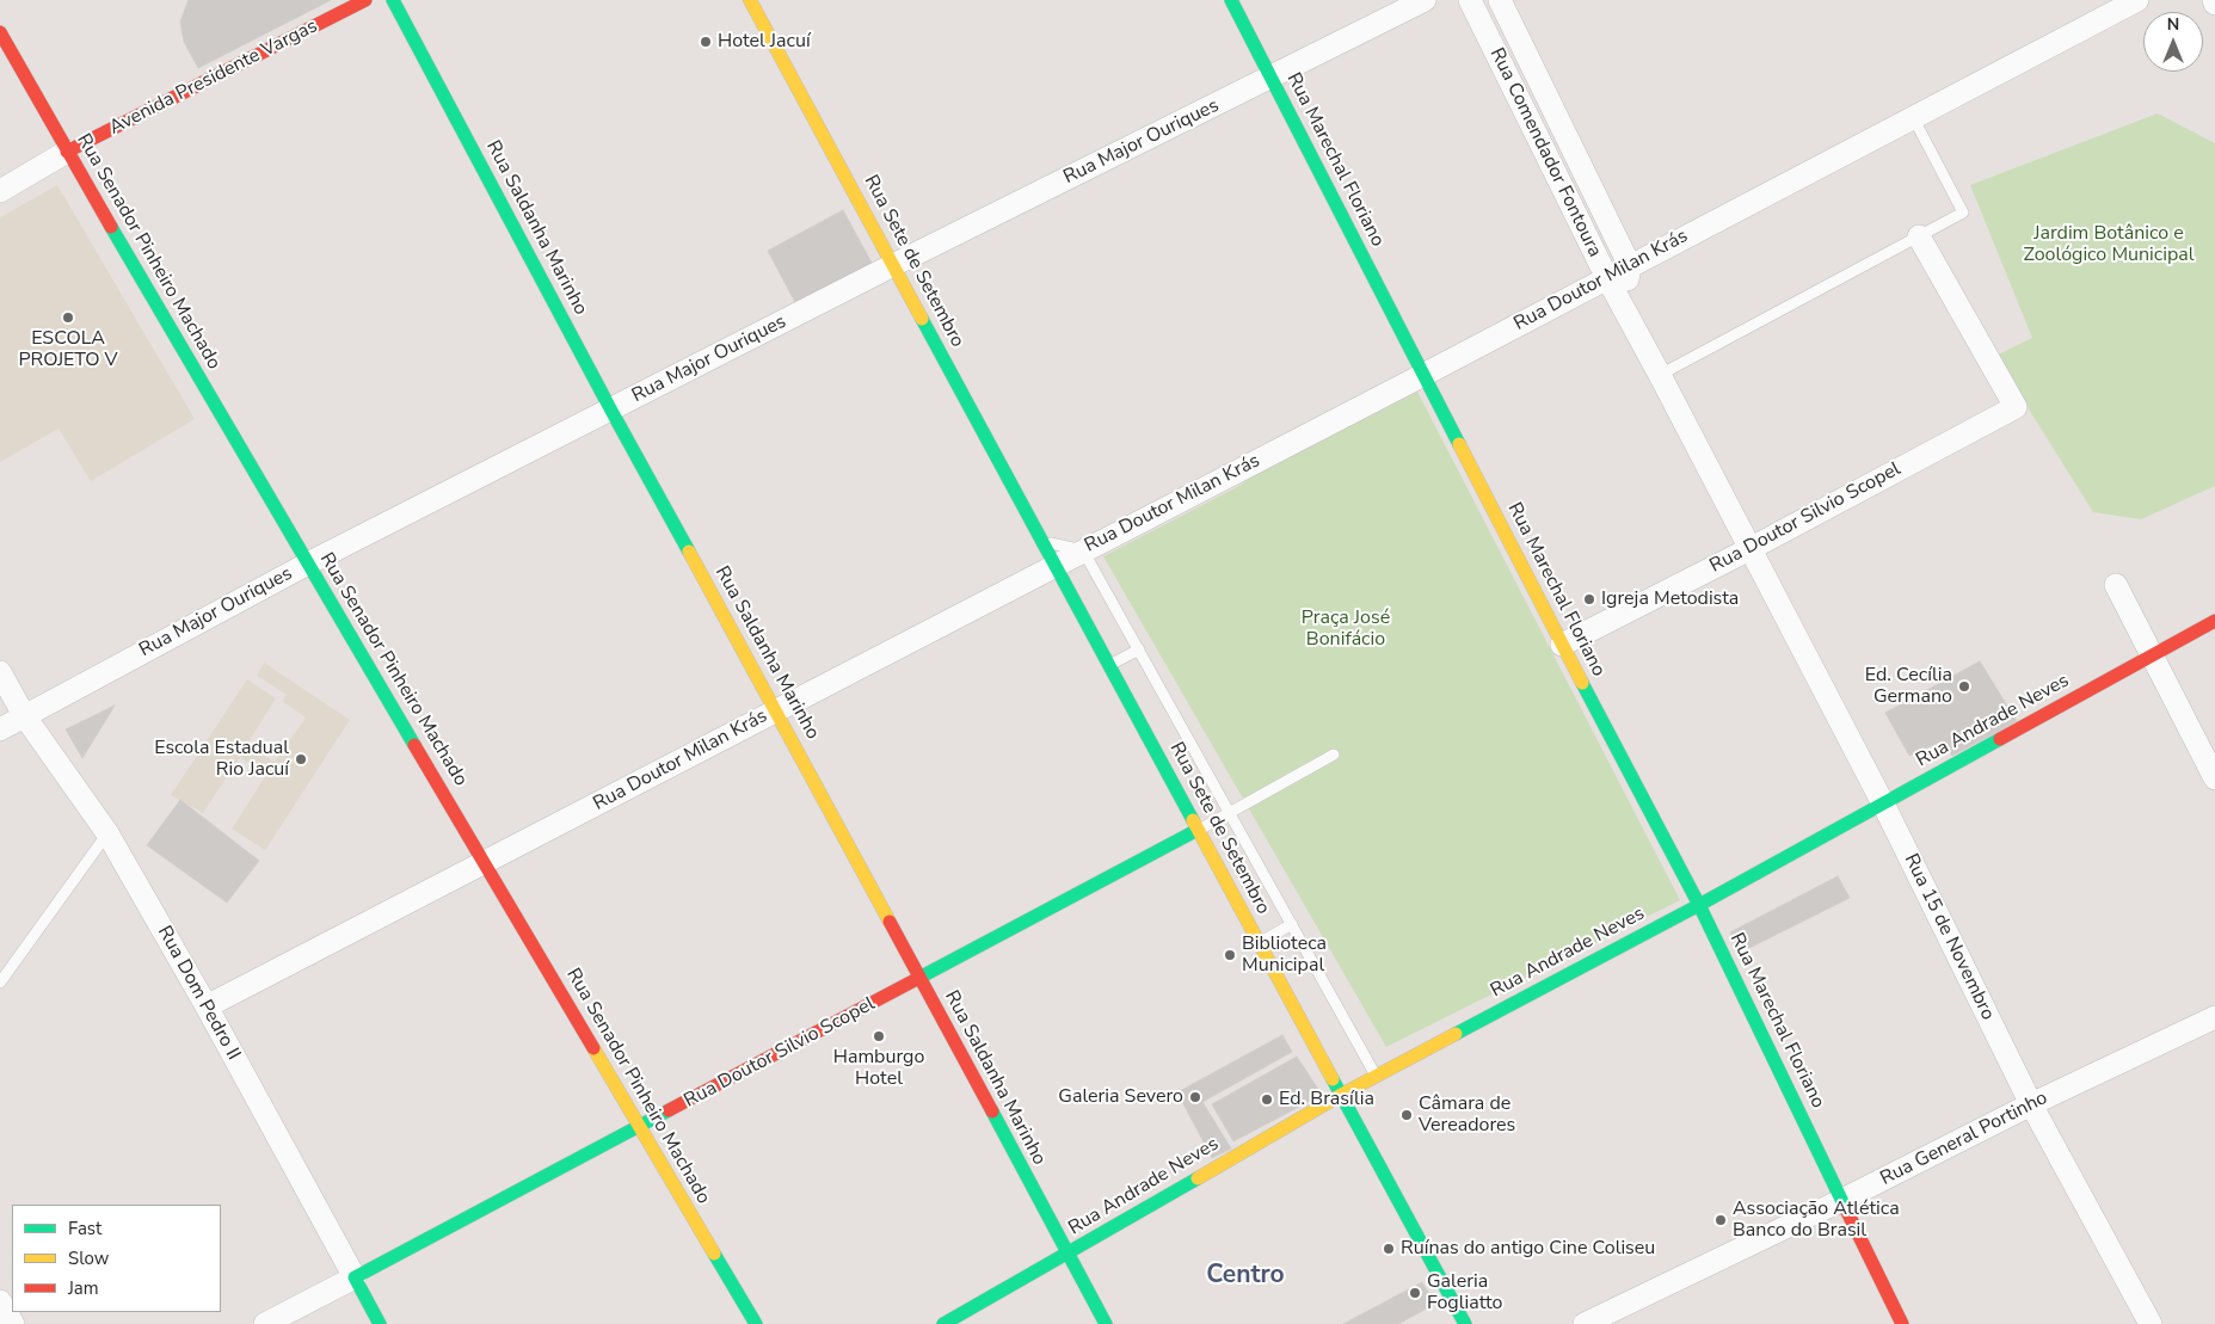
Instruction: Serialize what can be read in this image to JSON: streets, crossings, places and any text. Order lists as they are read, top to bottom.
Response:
{
  "streets": {
    "main road": [
      "Avenida Presidente Vargas",
      "Rua Marechal Floriano",
      "Rua Saldanha Marinho",
      "Rua Senador Pinheiro Machado",
      "Rua Sete de Setembro",
      "Rua Doutor Silvio Scopel",
      "Rua Andrade Neves",
      "Rua Dom Pedro II"
    ],
    "street": [
      "Rua Major Ouriques",
      "Rua Comendador Fontoura",
      "Rua Doutor Milan Krás",
      "Rua 15 de Novembro",
      "Rua General Portinho"
    ]
  },
  "crossings": [
    ["Avenida Presidente Vargas", "Rua Senador Pinheiro Machado"],
    ["Rua Major Ouriques", "Rua Marechal Floriano"],
    ["Rua Major Ouriques", "Rua Saldanha Marinho"],
    ["Rua Major Ouriques", "Rua Senador Pinheiro Machado"],
    ["Rua Major Ouriques", "Rua Sete de Setembro"],
    ["Rua Major Ouriques", "Rua Dom Pedro II"],
    ["Rua Comendador Fontoura", "Rua Doutor Milan Krás"],
    ["Rua Comendador Fontoura", "Rua Doutor Silvio Scopel"],
    ["Rua Comendador Fontoura", "Rua 15 de Novembro"],
    ["Rua Marechal Floriano", "Rua Doutor Milan Krás"],
    ["Rua Marechal Floriano", "Rua Doutor Silvio Scopel"],
    ["Rua Marechal Floriano", "Rua Andrade Neves"],
    ["Rua Marechal Floriano", "Rua General Portinho"],
    ["Rua Saldanha Marinho", "Rua Doutor Milan Krás"],
    ["Rua Saldanha Marinho", "Rua Doutor Silvio Scopel"],
    ["Rua Saldanha Marinho", "Rua Andrade Neves"],
    ["Rua Senador Pinheiro Machado", "Rua Doutor Milan Krás"],
    ["Rua Senador Pinheiro Machado", "Rua Doutor Silvio Scopel"],
    ["Rua Sete de Setembro", "Rua Doutor Milan Krás"],
    ["Rua Sete de Setembro", "Rua Doutor Silvio Scopel"],
    ["Rua Sete de Setembro", "Rua Andrade Neves"],
    ["Rua Doutor Milan Krás", "Rua Dom Pedro II"],
    ["Rua Doutor Silvio Scopel", "Rua 15 de Novembro"],
    ["Rua Doutor Silvio Scopel", "Rua Dom Pedro II"],
    ["Rua Andrade Neves", "Rua 15 de Novembro"],
    ["Rua 15 de Novembro", "Rua General Portinho"]
  ],
  "districts": ["Centro"],
  "parks": ["Jardim Botânico e Zoológico Municipal", "Praça José Bonifácio"],
  "places": [
    "Hotel Jacuí",
    "ESCOLA PROJETO V",
    "Igreja Metodista",
    "Ed. Cecília Germano",
    "Escola Estadual Rio Jacuí",
    "Biblioteca Municipal",
    "Hamburgo Hotel",
    "Galeria Severo",
    "Ed. Brasília",
    "Câmara de Vereadores",
    "Associação Atlética Banco do Brasil",
    "Ruínas do antigo Cine Coliseu",
    "Galeria Fogliatto"
  ],
  "legend": ["Fast", "Slow", "Jam"],
  "north": "top"
}
